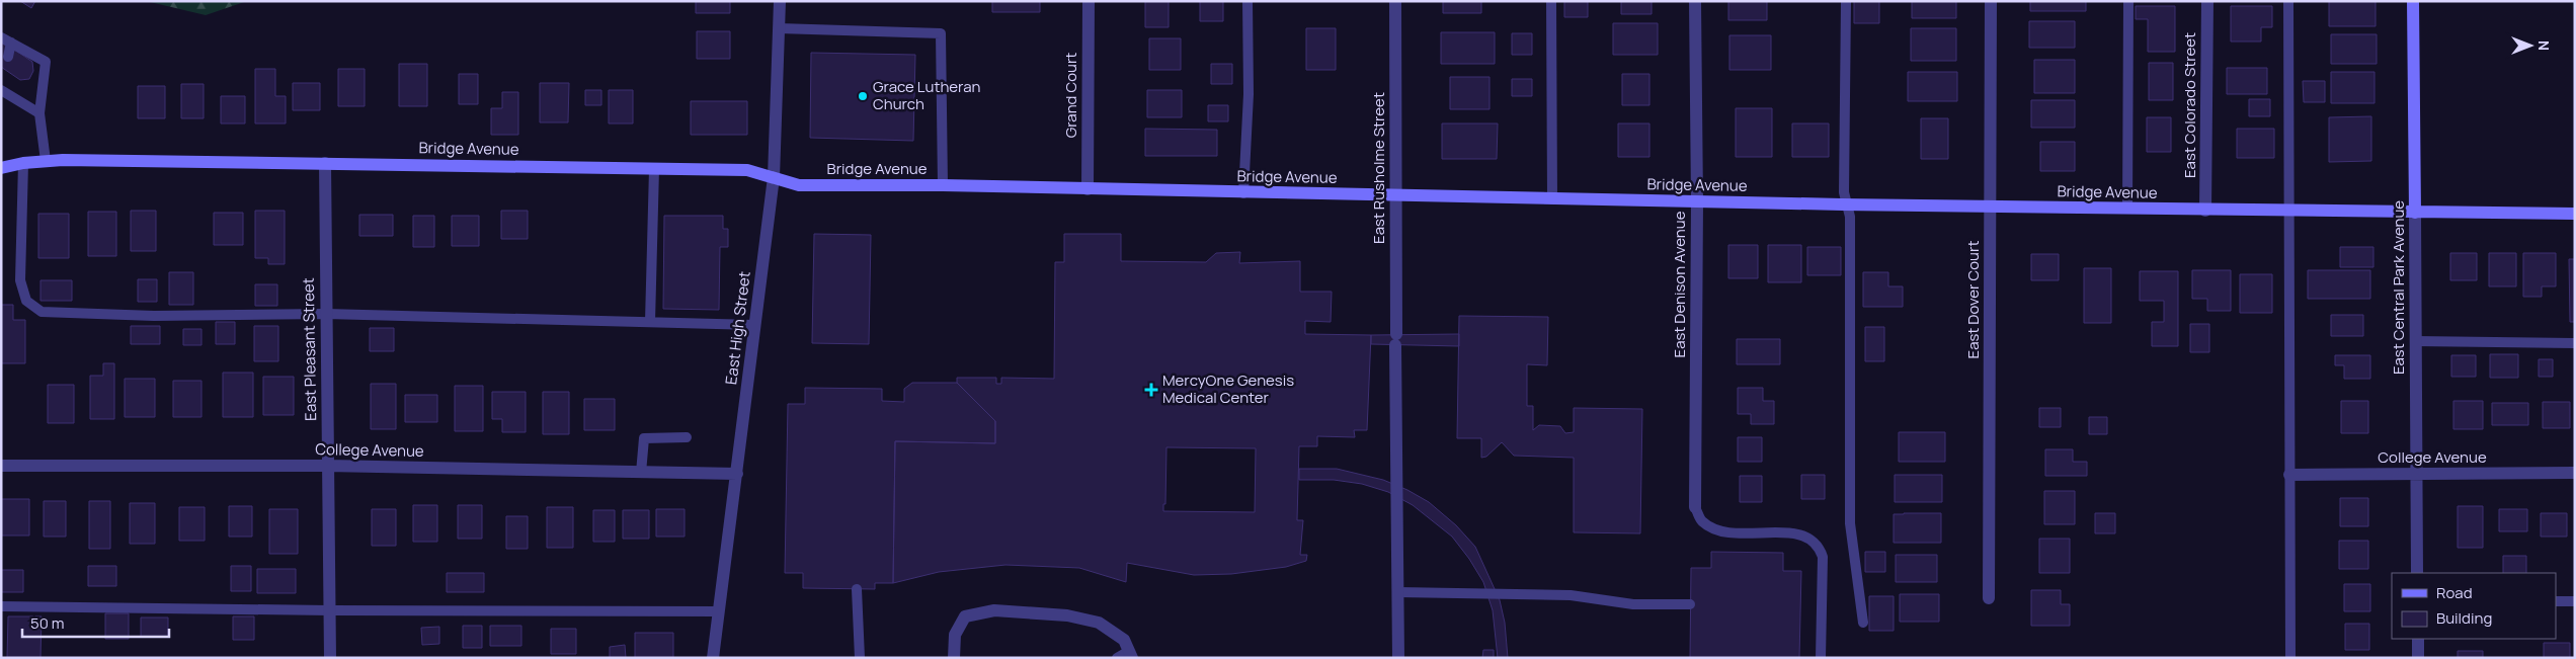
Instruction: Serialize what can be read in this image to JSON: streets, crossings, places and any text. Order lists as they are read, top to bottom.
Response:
{
  "streets": {
    "street": [
      "Grand Court",
      "East Colorado Street",
      "Bridge Avenue",
      "East Rusholme Street",
      "East Denison Avenue",
      "East Central Park Avenue",
      "East Dover Court",
      "East High Street",
      "East Pleasant Street",
      "College Avenue"
    ]
  },
  "crossings": [
    ["Grand Court", "Bridge Avenue"],
    ["East Colorado Street", "Bridge Avenue"],
    ["Bridge Avenue", "East Rusholme Street"],
    ["Bridge Avenue", "East Denison Avenue"],
    ["Bridge Avenue", "East Central Park Avenue"],
    ["Bridge Avenue", "East Dover Court"],
    ["Bridge Avenue", "East High Street"],
    ["Bridge Avenue", "East Pleasant Street"],
    ["East Central Park Avenue", "College Avenue"],
    ["East High Street", "College Avenue"],
    ["East Pleasant Street", "College Avenue"]
  ],
  "places": {
    "other": ["Grace Lutheran Church"],
    "health": ["MercyOne Genesis Medical Center"]
  },
  "legend": ["Road", "Building"],
  "scale_bar": "50 m",
  "north": "right"
}
